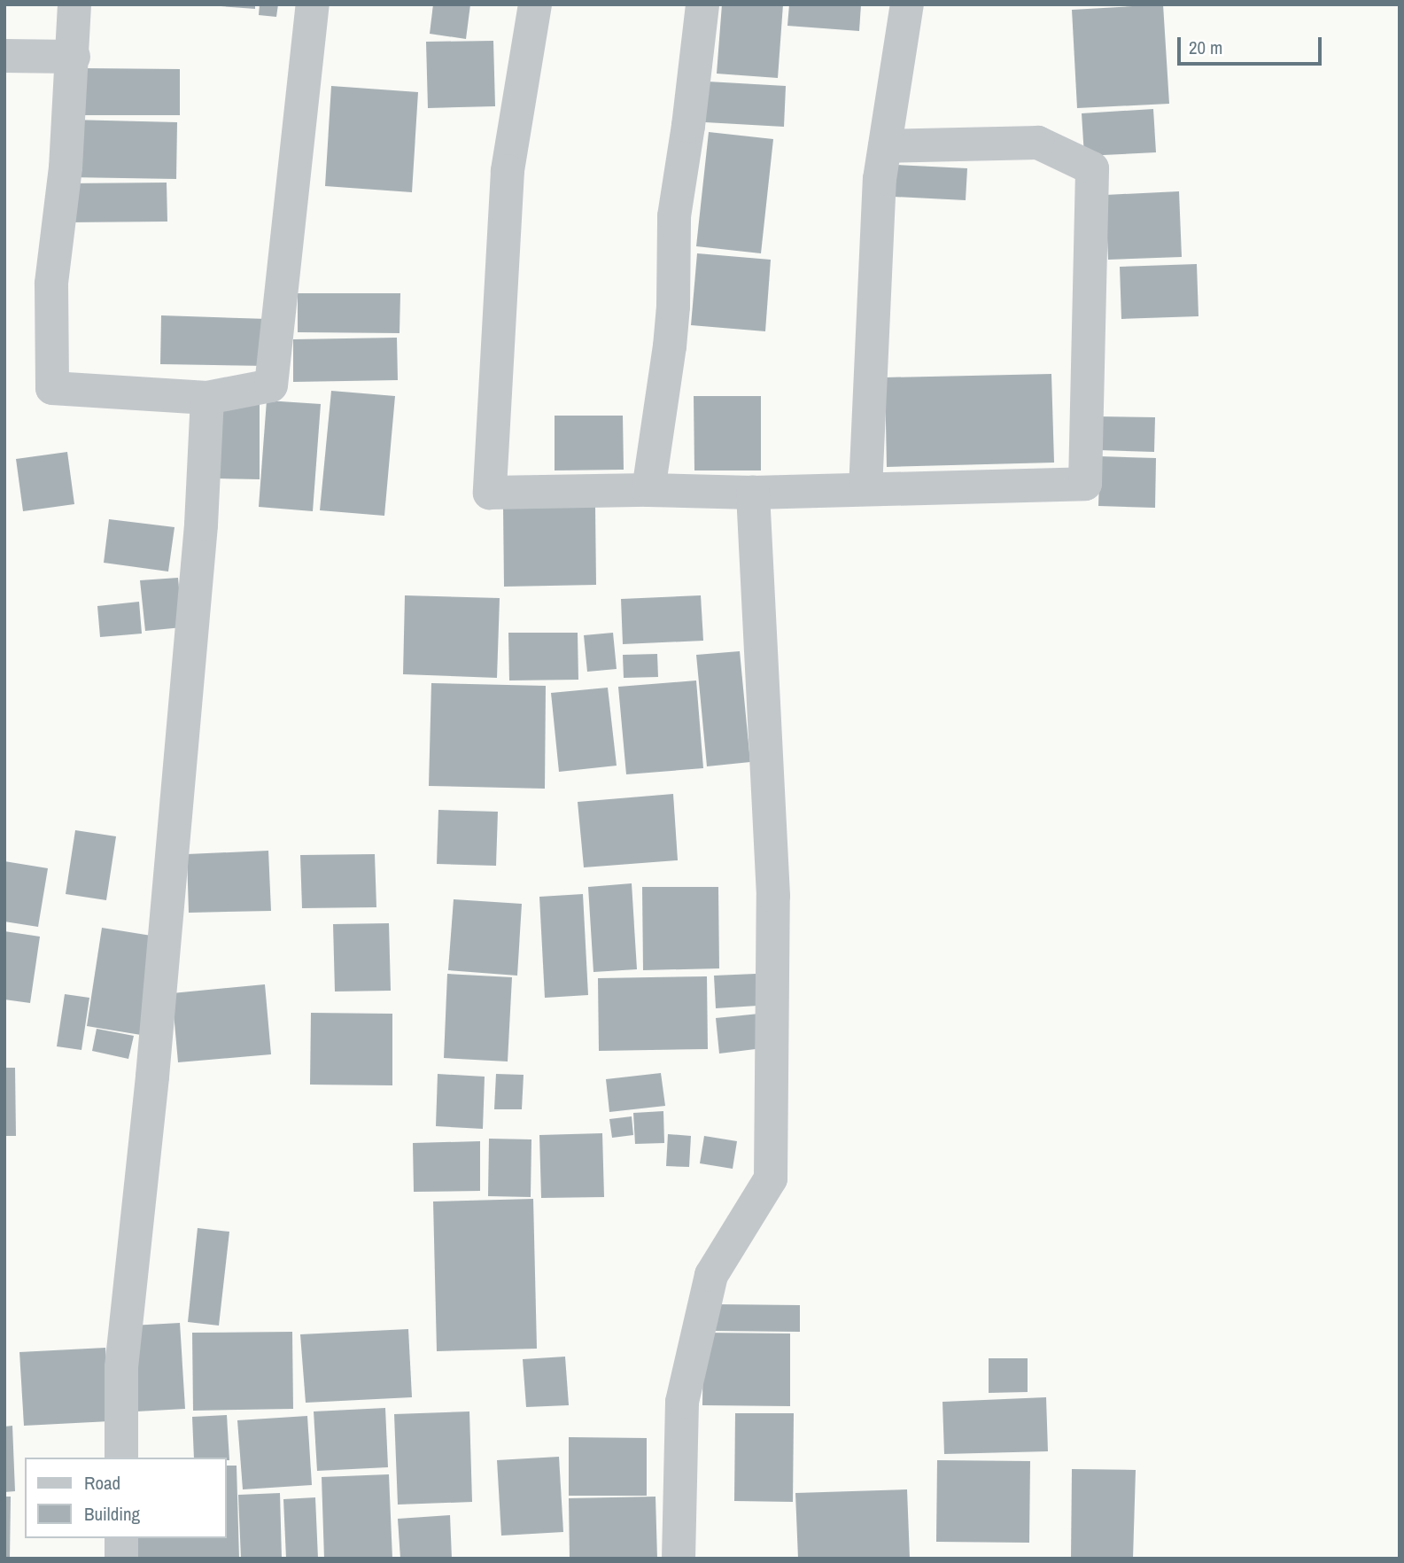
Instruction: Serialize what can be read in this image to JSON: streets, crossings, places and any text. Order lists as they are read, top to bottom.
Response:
{
  "legend": ["Road", "Building"],
  "scale_bar": "20 m"
}
